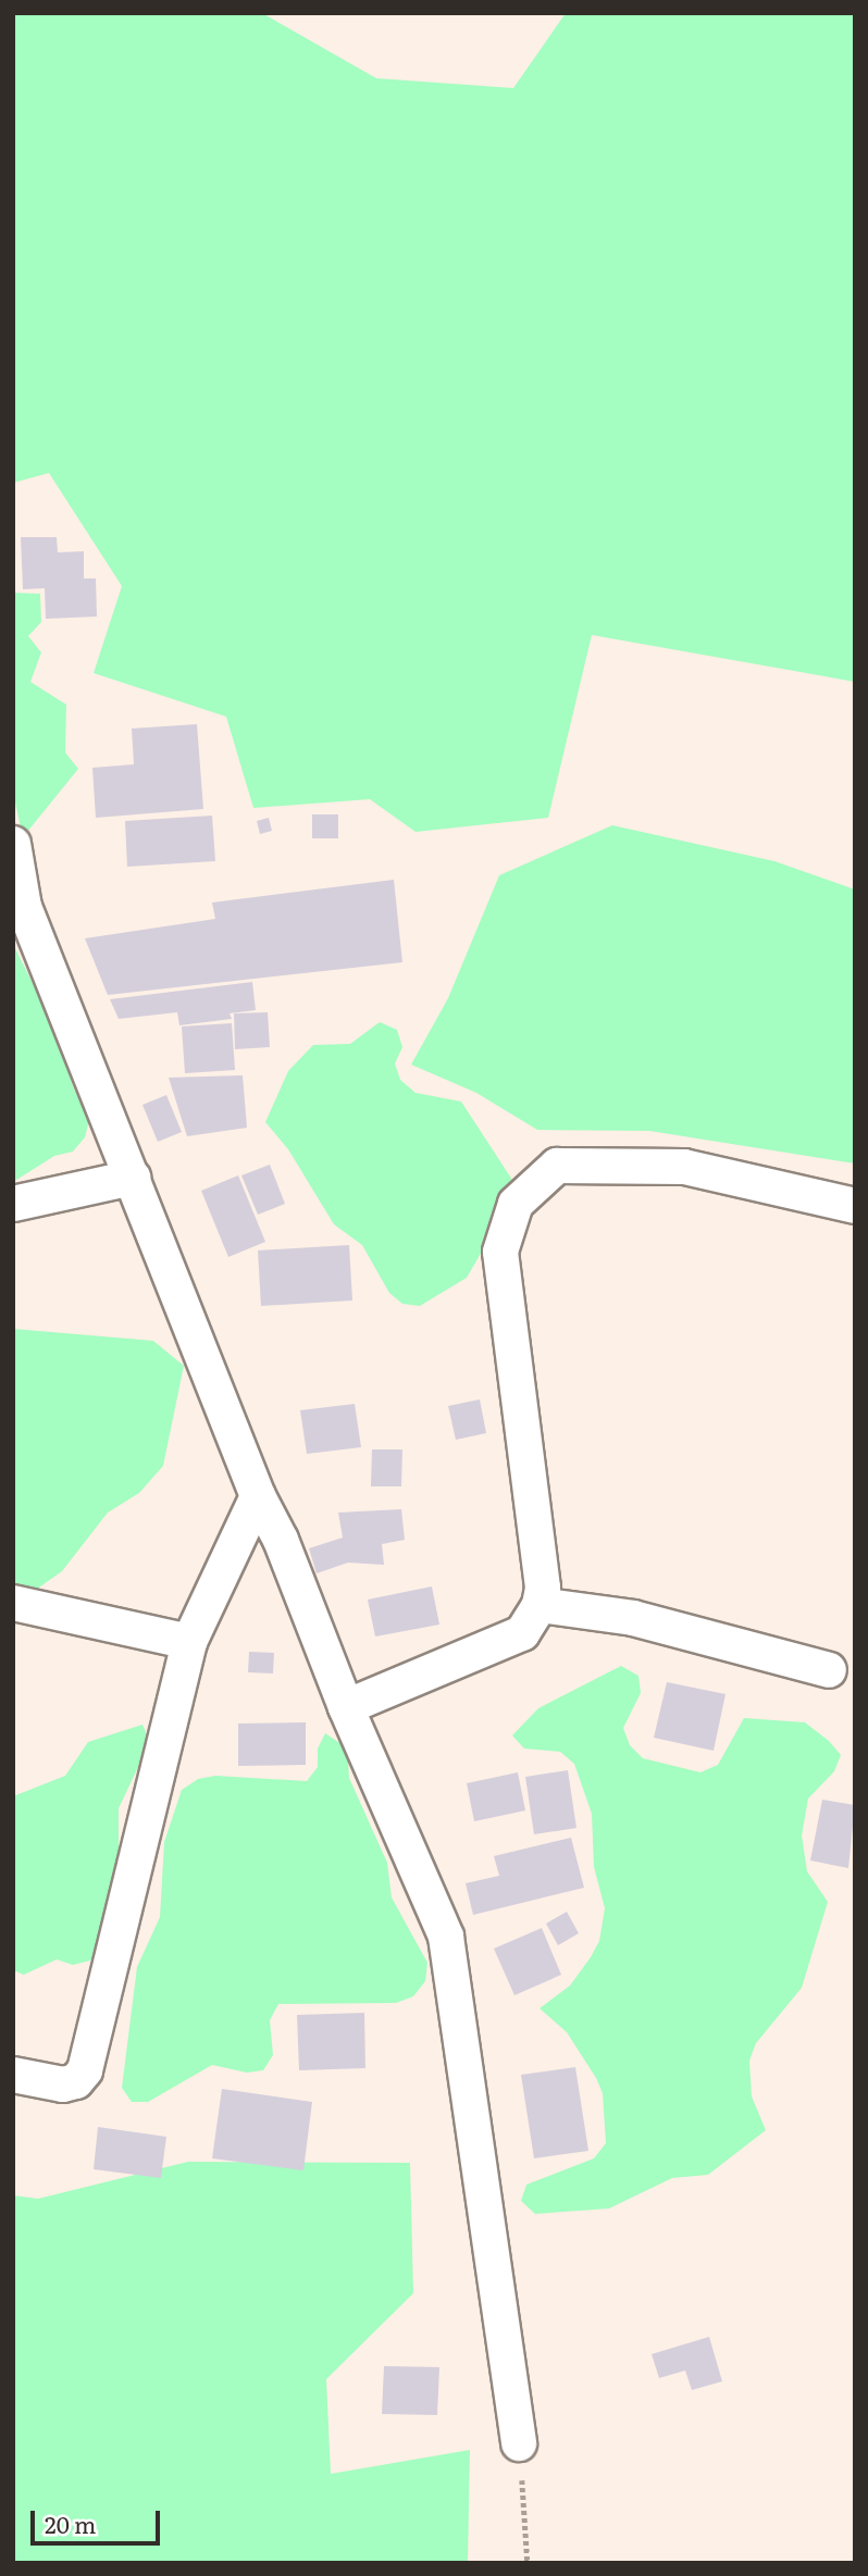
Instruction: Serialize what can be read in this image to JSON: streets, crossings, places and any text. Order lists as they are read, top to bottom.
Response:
{
  "scale_bar": "20 m"
}
